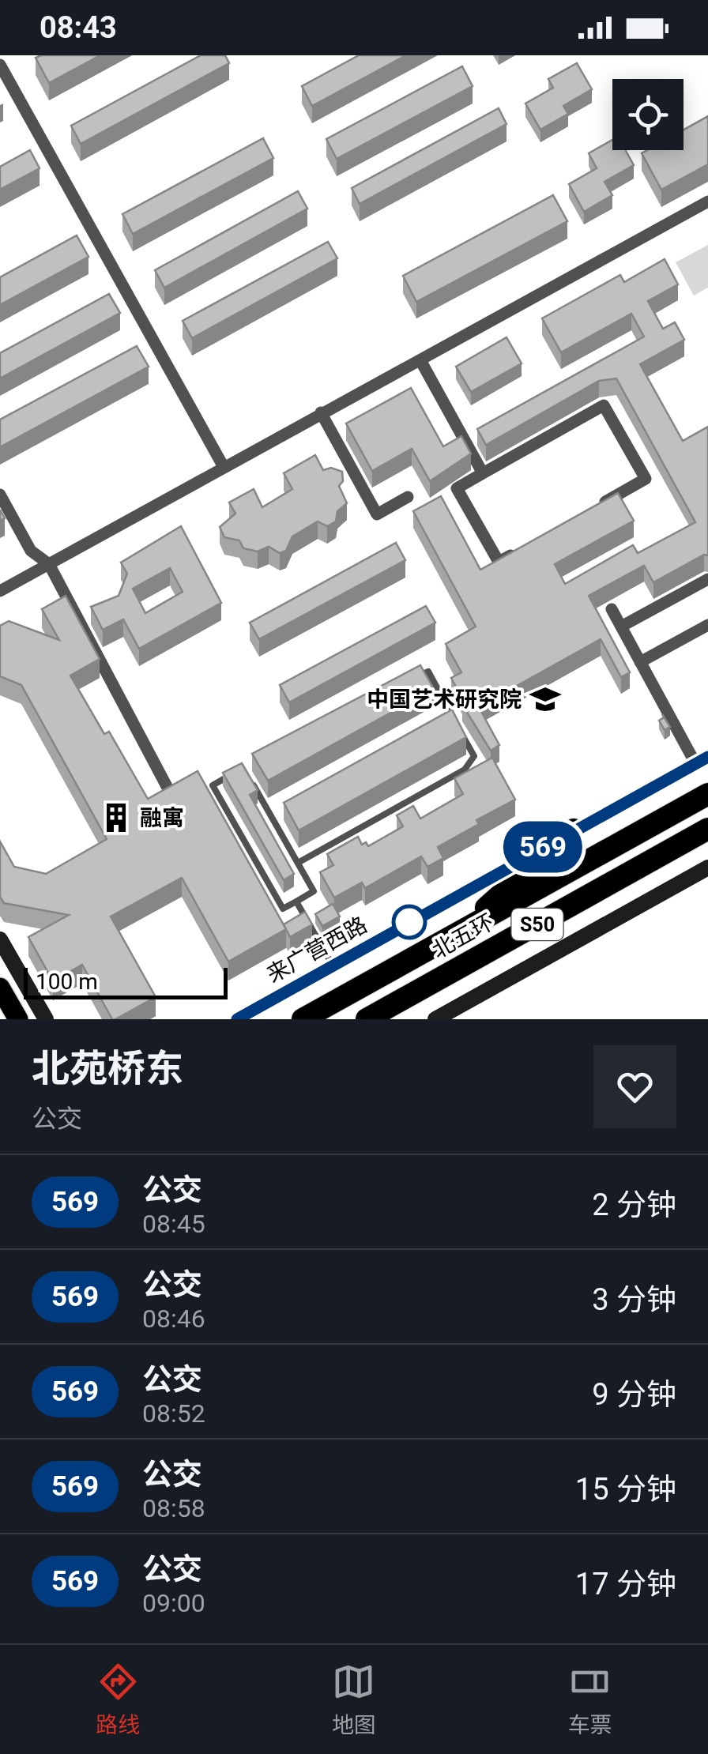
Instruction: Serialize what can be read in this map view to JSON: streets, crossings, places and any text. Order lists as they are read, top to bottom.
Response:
{
  "streets": {
    "highway": ["S50", "北五环"],
    "street": ["来广营西路"]
  },
  "places": {
    "school or university": ["中国艺术研究院"],
    "building": ["融寓"]
  },
  "lines": ["bus line 569"],
  "scale_bar": "100 m",
  "page": {
    "status": "08:43",
    "on_map": "569",
    "scale": "100 m",
    "heading": ["北苑桥东", "公交"],
    "list": [
      {
        "mark": "569",
        "name": "公交",
        "note": "08:45",
        "value": "2 分钟"
      },
      {
        "mark": "569",
        "name": "公交",
        "note": "08:46",
        "value": "3 分钟"
      },
      {
        "mark": "569",
        "name": "公交",
        "note": "08:52",
        "value": "9 分钟"
      },
      {
        "mark": "569",
        "name": "公交",
        "note": "08:58",
        "value": "15 分钟"
      },
      {
        "mark": "569",
        "name": "公交",
        "note": "09:00",
        "value": "17 分钟"
      }
    ],
    "tabs": ["路线", "地图", "车票"]
  }
}
